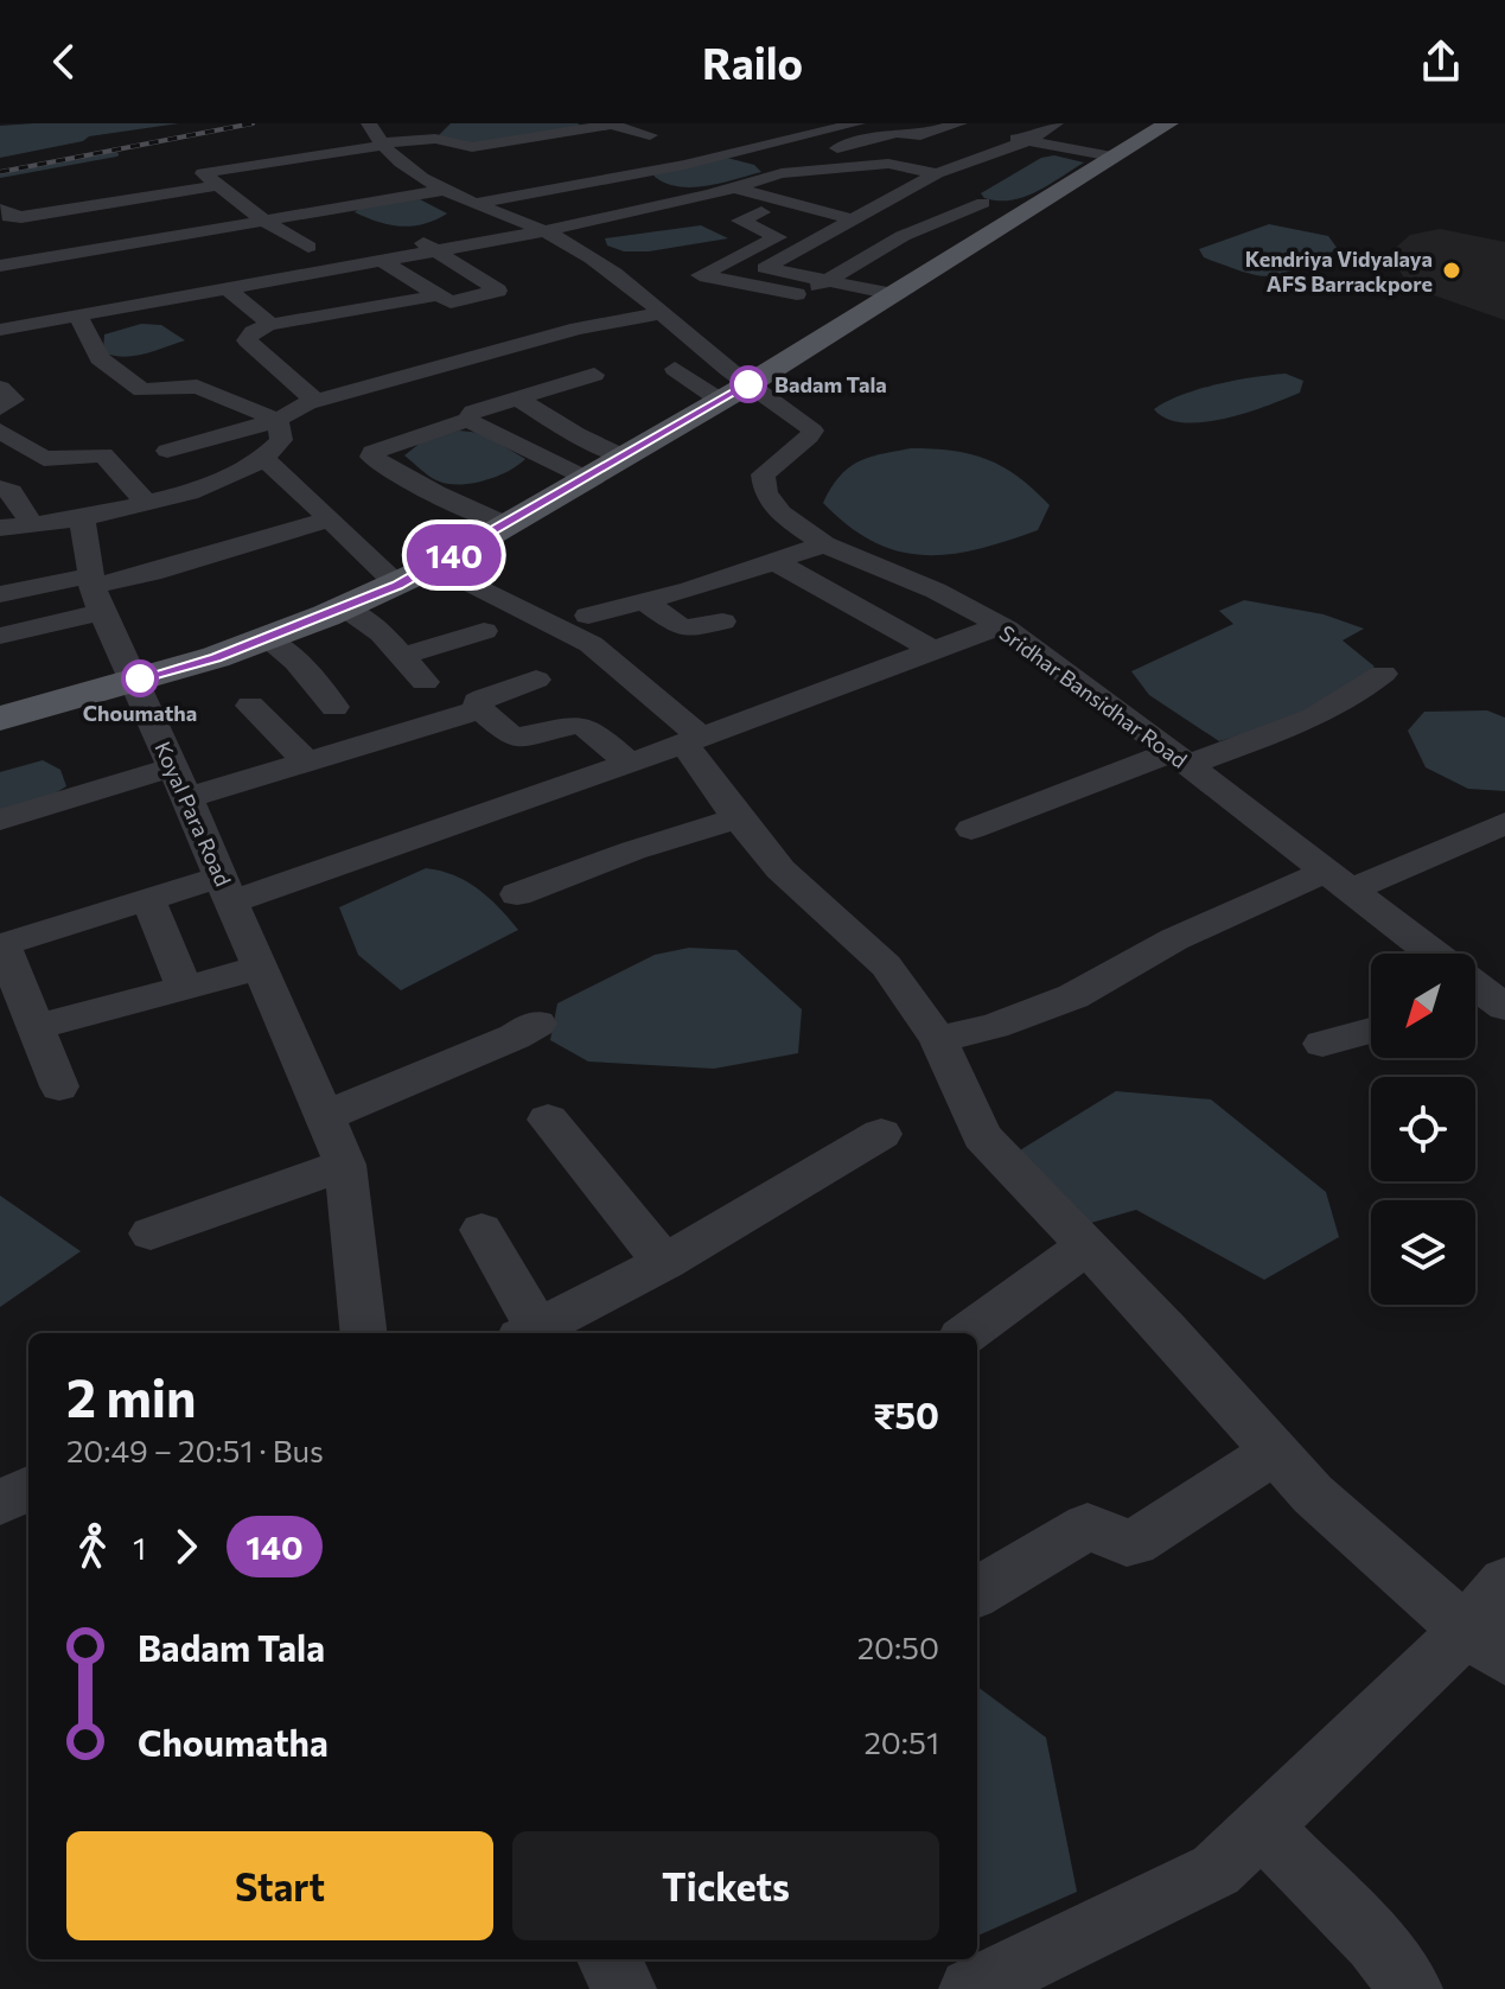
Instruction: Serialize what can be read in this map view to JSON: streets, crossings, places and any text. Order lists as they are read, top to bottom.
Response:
{
  "streets": {
    "street": ["Sridhar Bansidhar Road", "Koyal Para Road"]
  },
  "places": ["Kendriya Vidyalaya AFS Barrackpore", "Badam Tala", "Choumatha"],
  "lines": ["bus line 140"],
  "north": "bottom left",
  "page": {
    "header": "Railo",
    "on_map": "140",
    "heading": ["2 min", "20:49 – 20:51 · Bus", "₹50"],
    "legs": ["1", "140"],
    "list": [
      {
        "name": "Badam Tala",
        "value": "20:50"
      },
      {
        "name": "Choumatha",
        "value": "20:51"
      }
    ],
    "buttons": ["Start", "Tickets"]
  }
}
